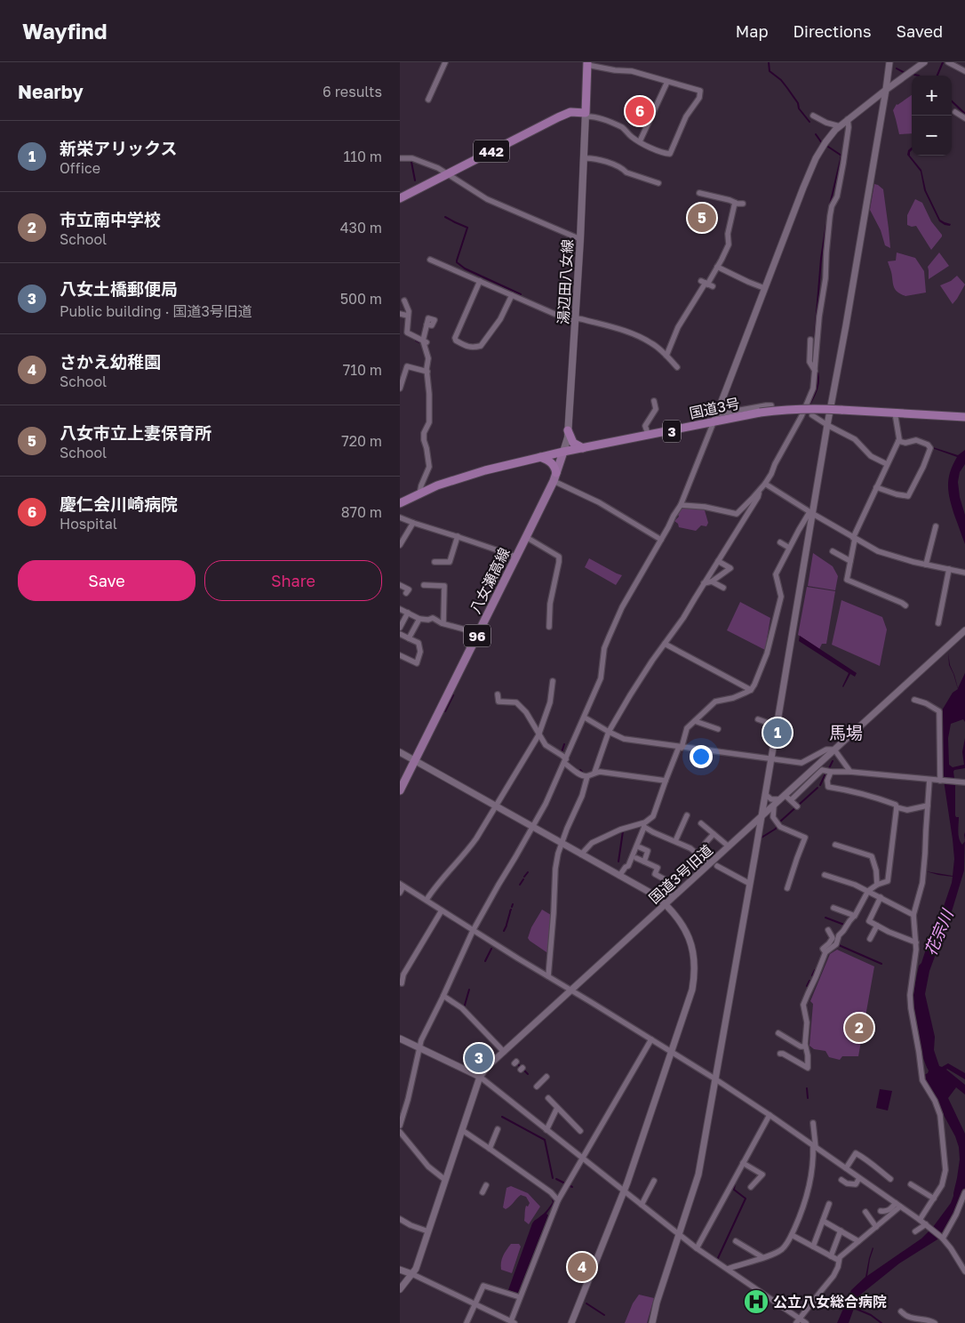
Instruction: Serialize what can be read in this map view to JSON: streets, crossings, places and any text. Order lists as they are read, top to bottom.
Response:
{
  "streets": {
    "highway": ["442", "国道3号", "3"],
    "main road": ["湯辺田八女線", "八女瀬高線", "96"],
    "street": ["国道3号旧道"]
  },
  "crossings": [
    ["442", "湯辺田八女線"],
    ["湯辺田八女線", "国道3号"],
    ["湯辺田八女線", "八女瀬高線"],
    ["国道3号", "八女瀬高線"]
  ],
  "districts": ["馬場"],
  "water": ["花宗川"],
  "places": {
    "hospital": ["公立八女総合病院"]
  },
  "page": {
    "header": "Wayfind",
    "nav": ["Map", "Directions", "Saved"],
    "heading": ["Nearby", "6 results"],
    "map_buttons": ["+", "−"],
    "pins": [
      "6",
      "5",
      "1",
      "2",
      "3",
      "4"
    ],
    "list": [
      {
        "mark": "1",
        "name": "新栄アリックス",
        "note": "Office",
        "value": "110 m"
      },
      {
        "mark": "2",
        "name": "市立南中学校",
        "note": "School",
        "value": "430 m"
      },
      {
        "mark": "3",
        "name": "八女土橋郵便局",
        "note": "Public building · 国道3号旧道",
        "value": "500 m"
      },
      {
        "mark": "4",
        "name": "さかえ幼稚園",
        "note": "School",
        "value": "710 m"
      },
      {
        "mark": "5",
        "name": "八女市立上妻保育所",
        "note": "School",
        "value": "720 m"
      },
      {
        "mark": "6",
        "name": "慶仁会川崎病院",
        "note": "Hospital",
        "value": "870 m"
      }
    ],
    "buttons": ["Save", "Share"]
  }
}
